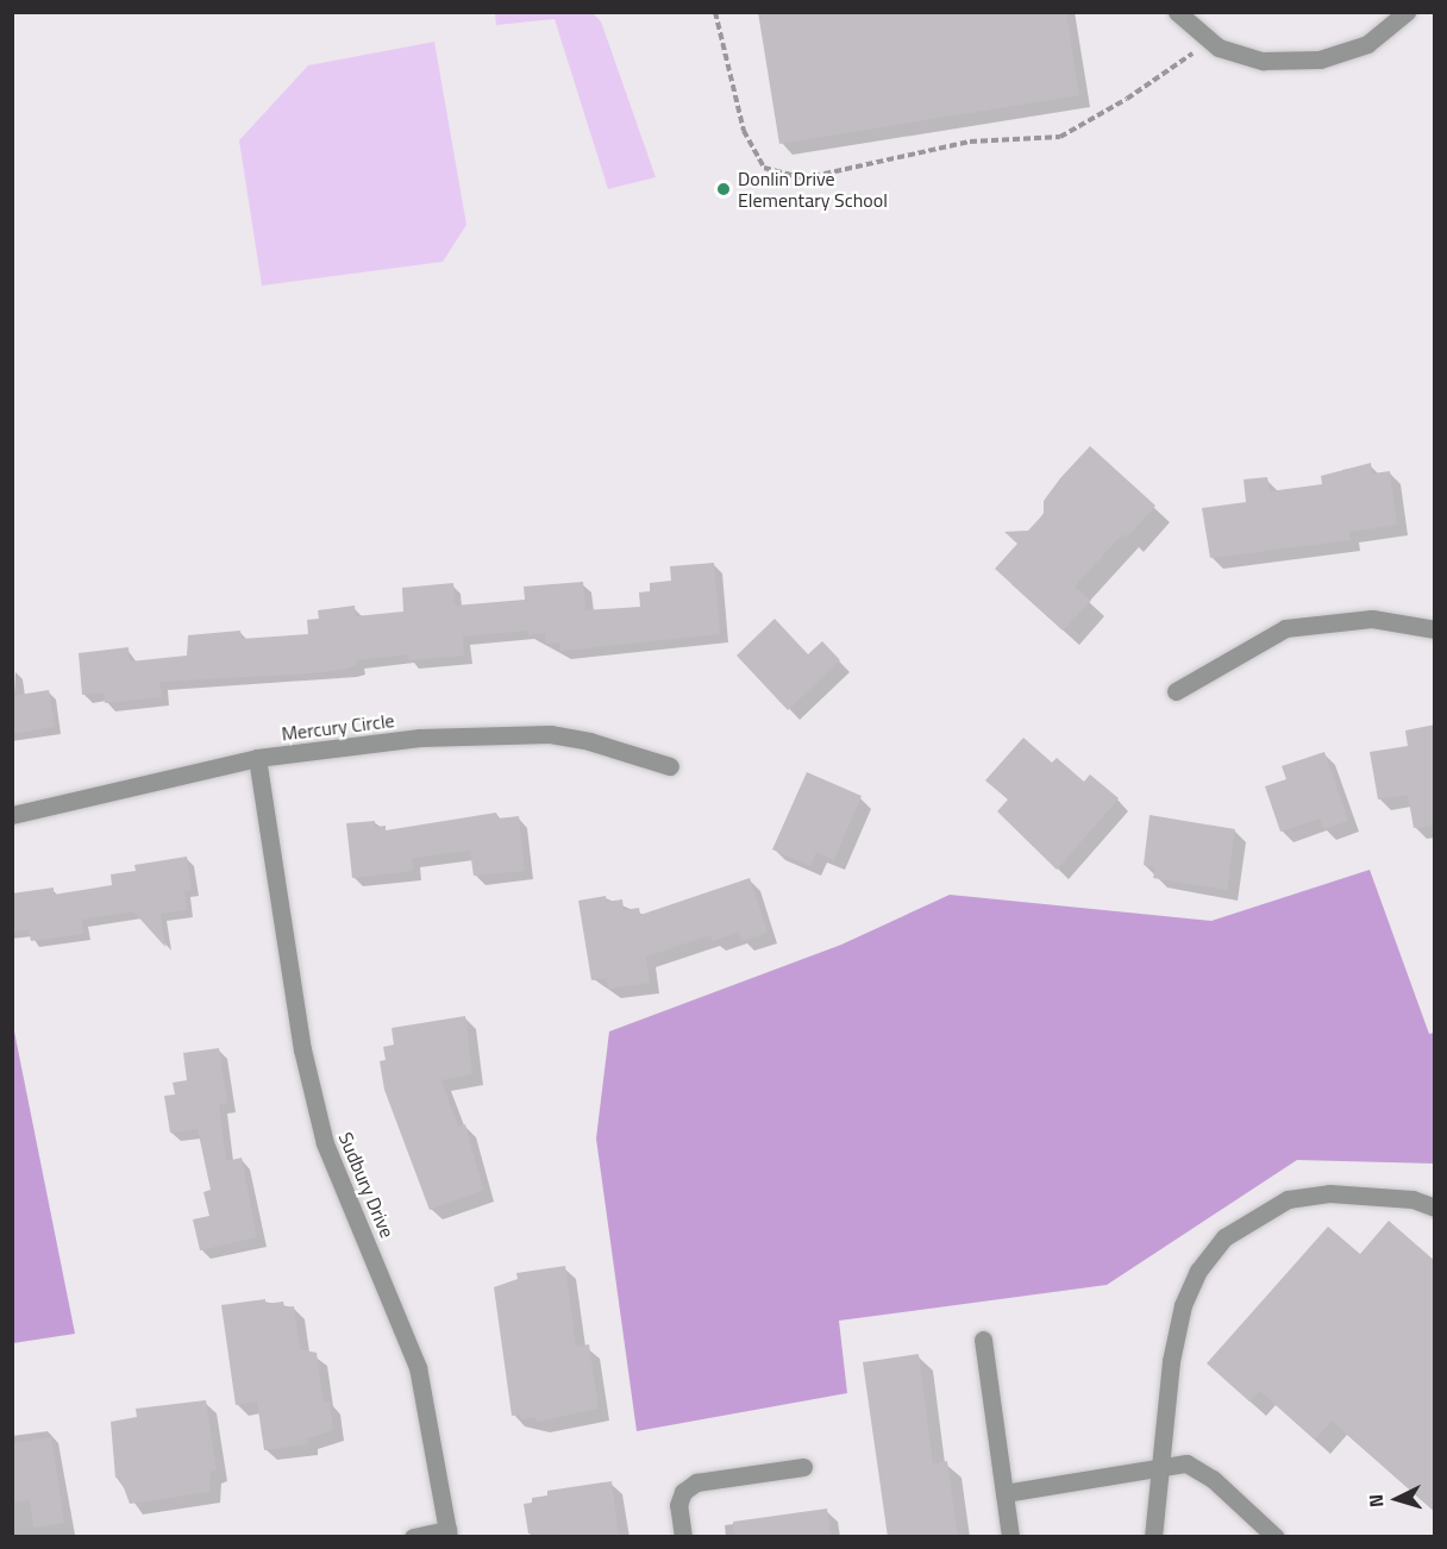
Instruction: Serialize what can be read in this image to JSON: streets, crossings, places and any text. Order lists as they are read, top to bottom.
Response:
{
  "streets": {
    "street": ["Mercury Circle", "Sudbury Drive"]
  },
  "crossings": [
    ["Mercury Circle", "Sudbury Drive"]
  ],
  "places": ["Donlin Drive Elementary School"],
  "north": "left"
}
